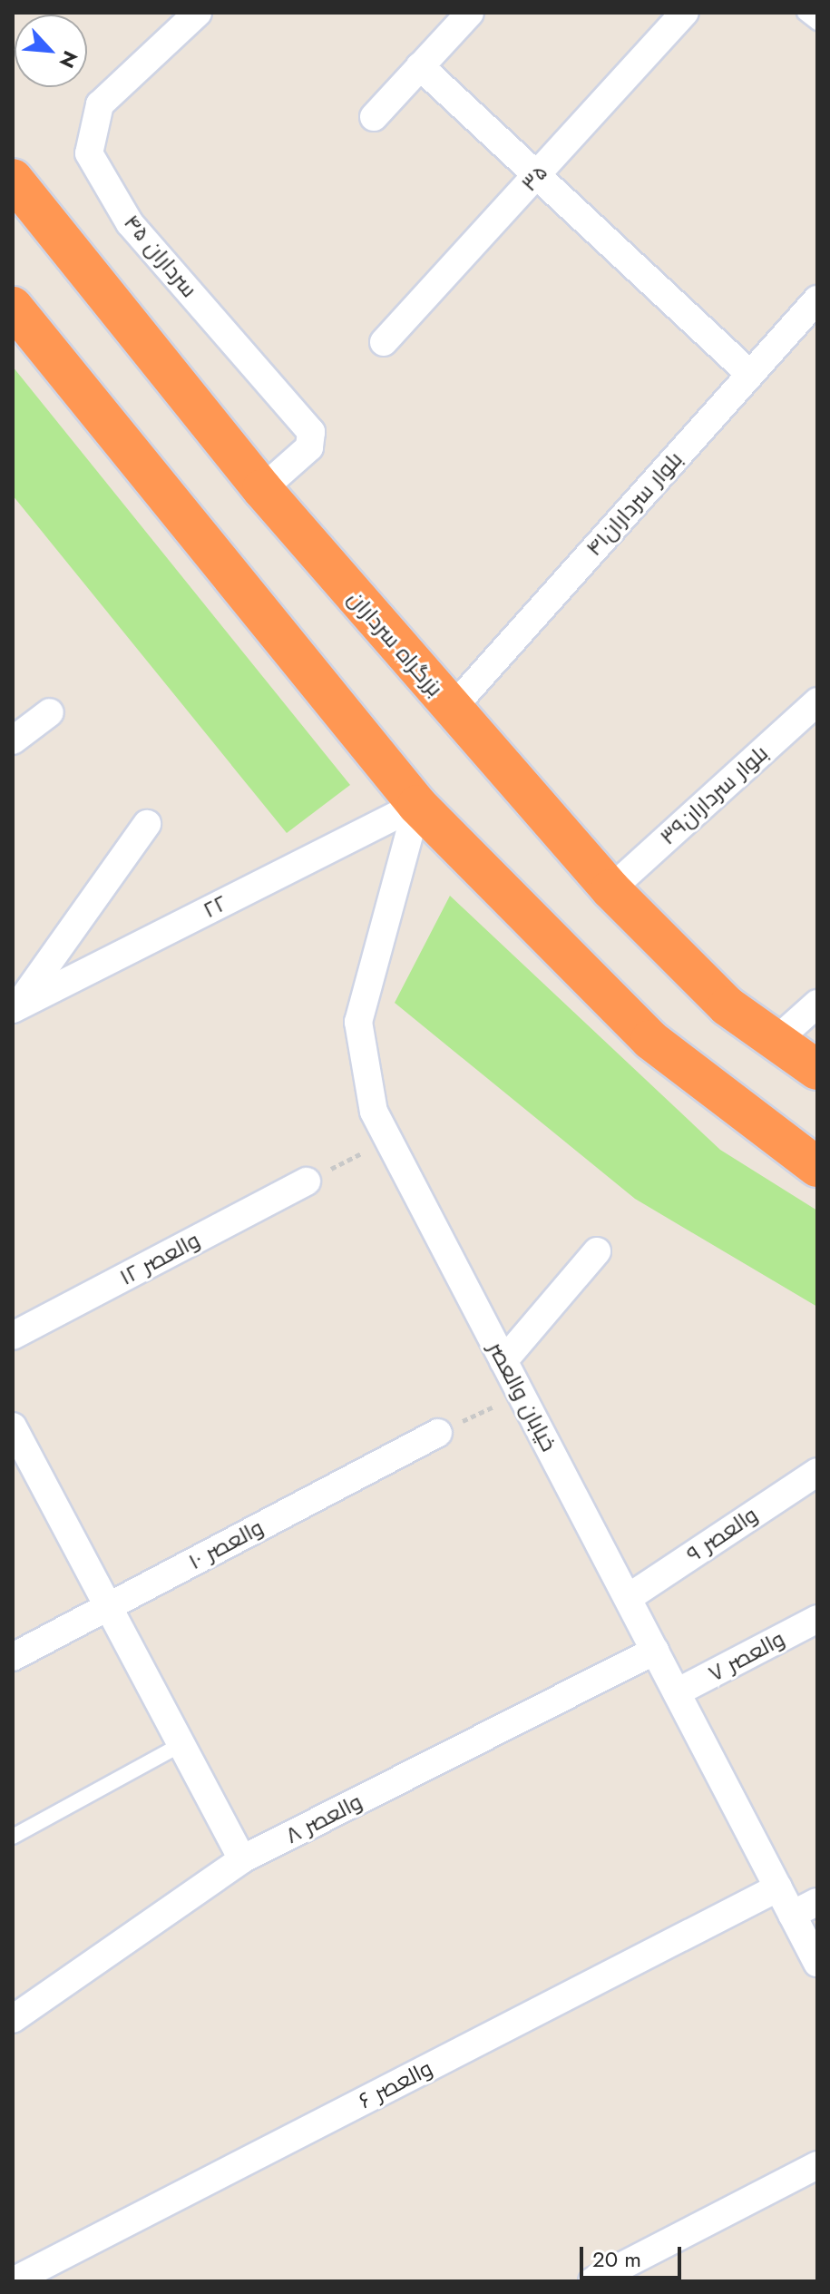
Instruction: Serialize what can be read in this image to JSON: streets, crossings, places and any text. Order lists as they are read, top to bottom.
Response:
{
  "streets": {
    "highway": ["بزرگراه سرداران"],
    "street": [
      "۳۵",
      "سرداران ۴۵",
      "بلوار سرداران۴۱",
      "بلوار سرداران۳۹",
      "۲۲",
      "والعصر ۱۲",
      "خیابان والعصر",
      "والعصر ۹",
      "والعصر ۱۰",
      "والعصر ۷",
      "والعصر ۸",
      "والعصر ۶"
    ]
  },
  "crossings": [
    ["سرداران ۴۵", "بزرگراه سرداران"],
    ["بلوار سرداران۴۱", "بزرگراه سرداران"],
    ["بزرگراه سرداران", "بلوار سرداران۳۹"],
    ["۲۲", "خیابان والعصر"],
    ["خیابان والعصر", "والعصر ۹"],
    ["خیابان والعصر", "والعصر ۷"],
    ["خیابان والعصر", "والعصر ۸"],
    ["خیابان والعصر", "والعصر ۶"]
  ],
  "scale_bar": "20 m",
  "north": "bottom right"
}
